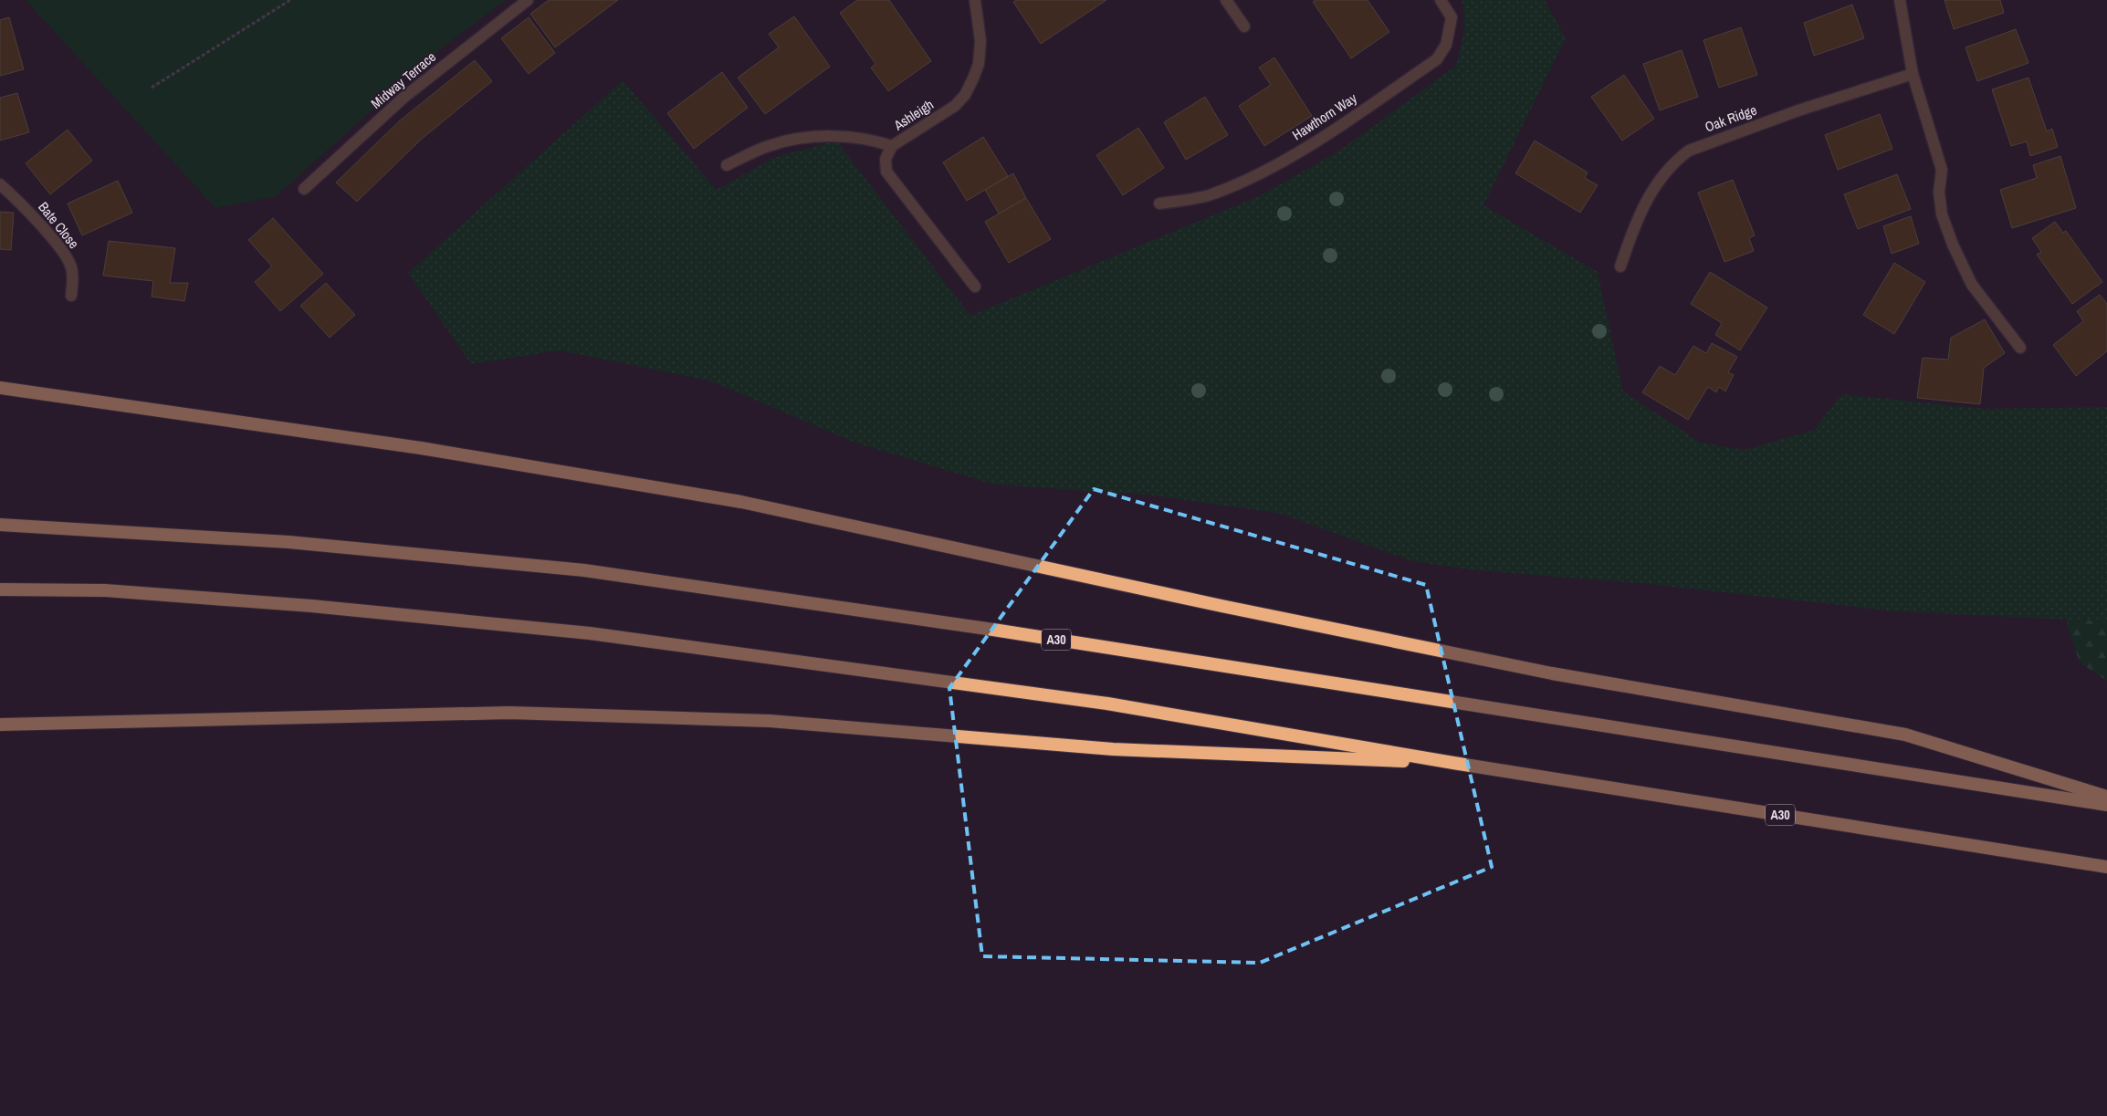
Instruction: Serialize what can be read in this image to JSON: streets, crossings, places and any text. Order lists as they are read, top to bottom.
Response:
{
  "streets": {
    "highway": ["A30"],
    "street": [
      "Midway Terrace",
      "Ashleigh",
      "Hawthorn Way",
      "Oak Ridge",
      "Bate Close"
    ]
  }
}
